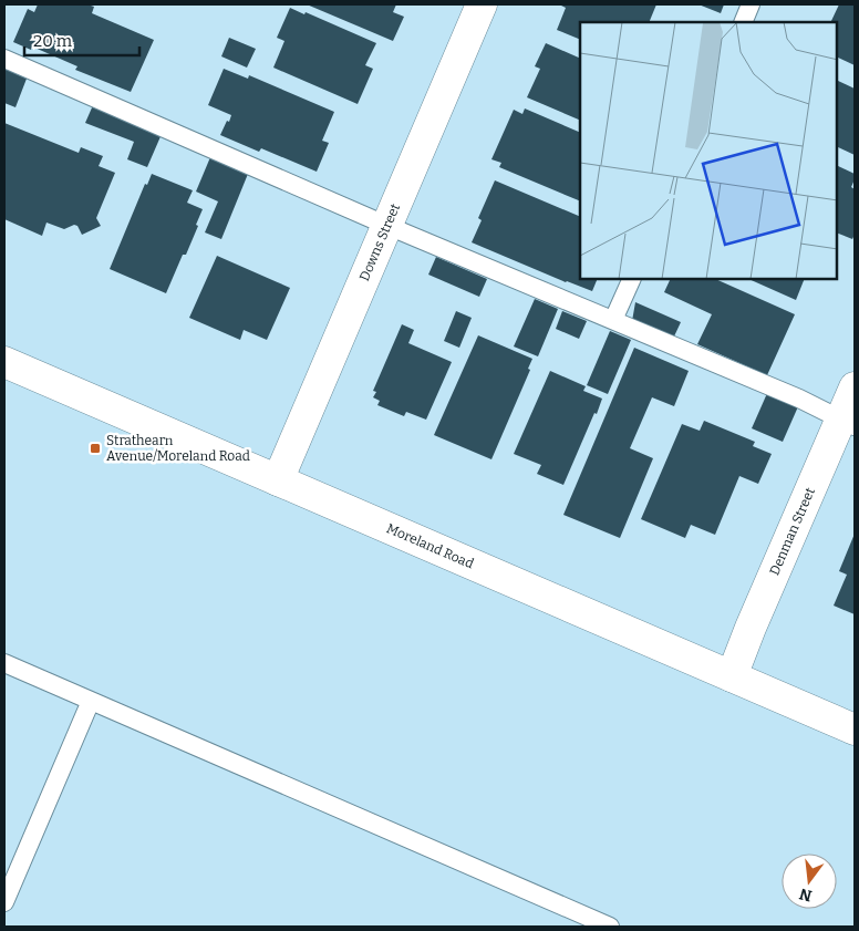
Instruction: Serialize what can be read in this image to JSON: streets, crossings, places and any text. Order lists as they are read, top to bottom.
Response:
{
  "streets": {
    "main road": ["Downs Street", "Denman Street", "Moreland Road"]
  },
  "crossings": [
    ["Downs Street", "Moreland Road"],
    ["Denman Street", "Moreland Road"]
  ],
  "places": {
    "transit": ["Strathearn Avenue/Moreland Road"]
  },
  "scale_bar": "20 m",
  "north": "bottom"
}
